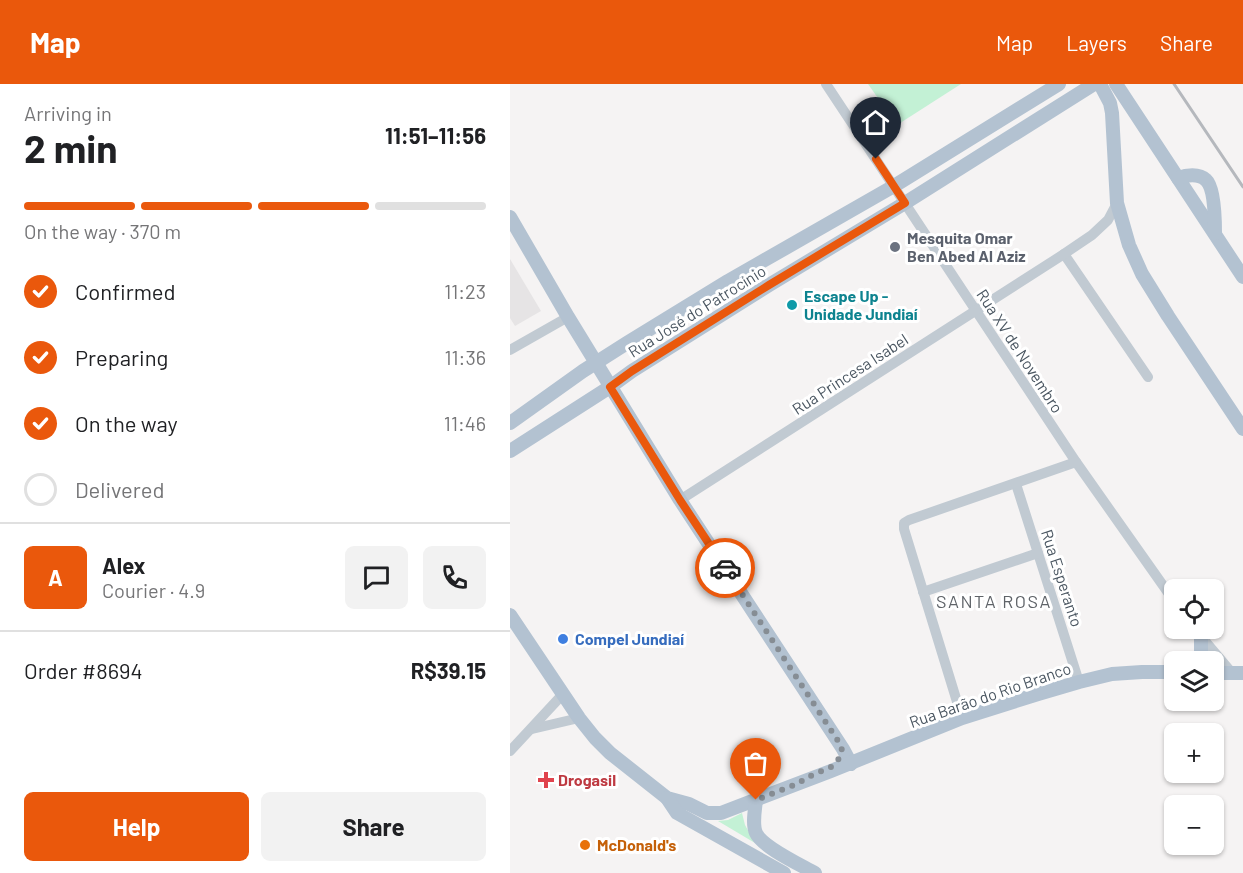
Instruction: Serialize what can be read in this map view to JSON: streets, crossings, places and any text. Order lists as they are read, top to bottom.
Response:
{
  "streets": {
    "main road": ["Rua José do Patrocínio", "Rua Barão do Rio Branco"],
    "street": ["Rua XV de Novembro", "Rua Princesa Isabel", "Rua Esperanto"]
  },
  "crossings": [
    ["Rua José do Patrocínio", "Rua XV de Novembro"],
    ["Rua XV de Novembro", "Rua Princesa Isabel"],
    ["Rua Esperanto", "Rua Barão do Rio Branco"]
  ],
  "districts": ["SANTA ROSA"],
  "places": {
    "other": [
      "Mesquita Omar Ben Abed Al Aziz",
      "Escape Up - Unidade Jundiaí",
      "Compel Jundiaí",
      "McDonald's"
    ],
    "health": ["Drogasil"]
  },
  "page": {
    "header": "Map",
    "nav": ["Map", "Layers", "Share"],
    "heading": ["2 min", "Arriving in", "11:51–11:56"],
    "panel": [
      "Alex",
      "Courier · 4.9",
      "Order #8694",
      "R$39.15"
    ],
    "bar": "On the way · 370 m",
    "list": [
      ["Confirmed", "11:23"],
      ["Preparing", "11:36"],
      ["On the way", "11:46"],
      "Delivered"
    ],
    "round": "A",
    "map_buttons": ["+", "−"],
    "buttons": ["Help", "Share"]
  }
}
